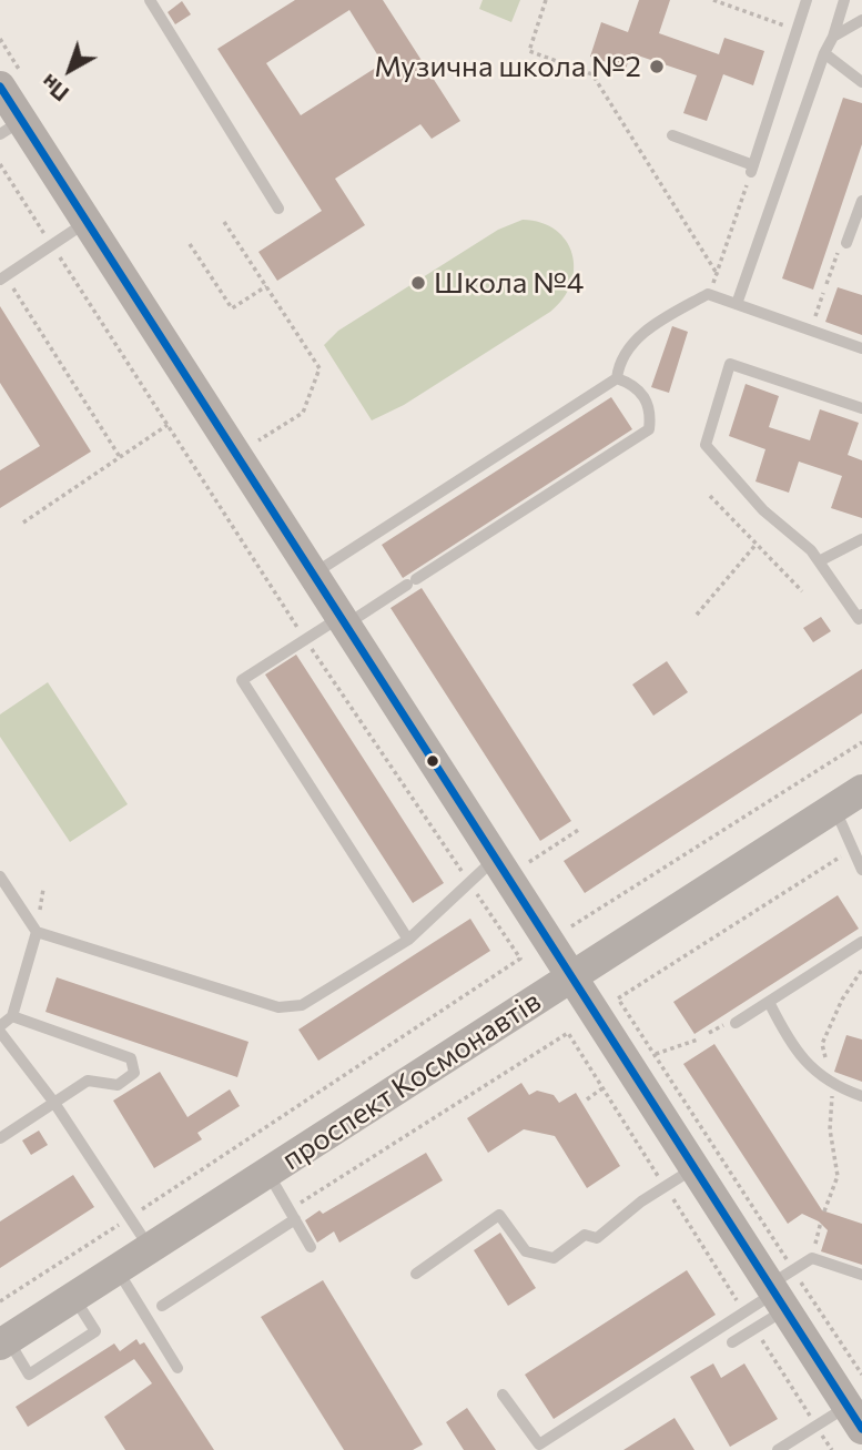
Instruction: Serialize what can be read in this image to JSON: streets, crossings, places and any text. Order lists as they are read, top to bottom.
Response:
{
  "streets": {
    "street": ["проспект Космонавтів"]
  },
  "places": ["Музична школа №2", "Школа №4"],
  "north": "bottom left"
}
